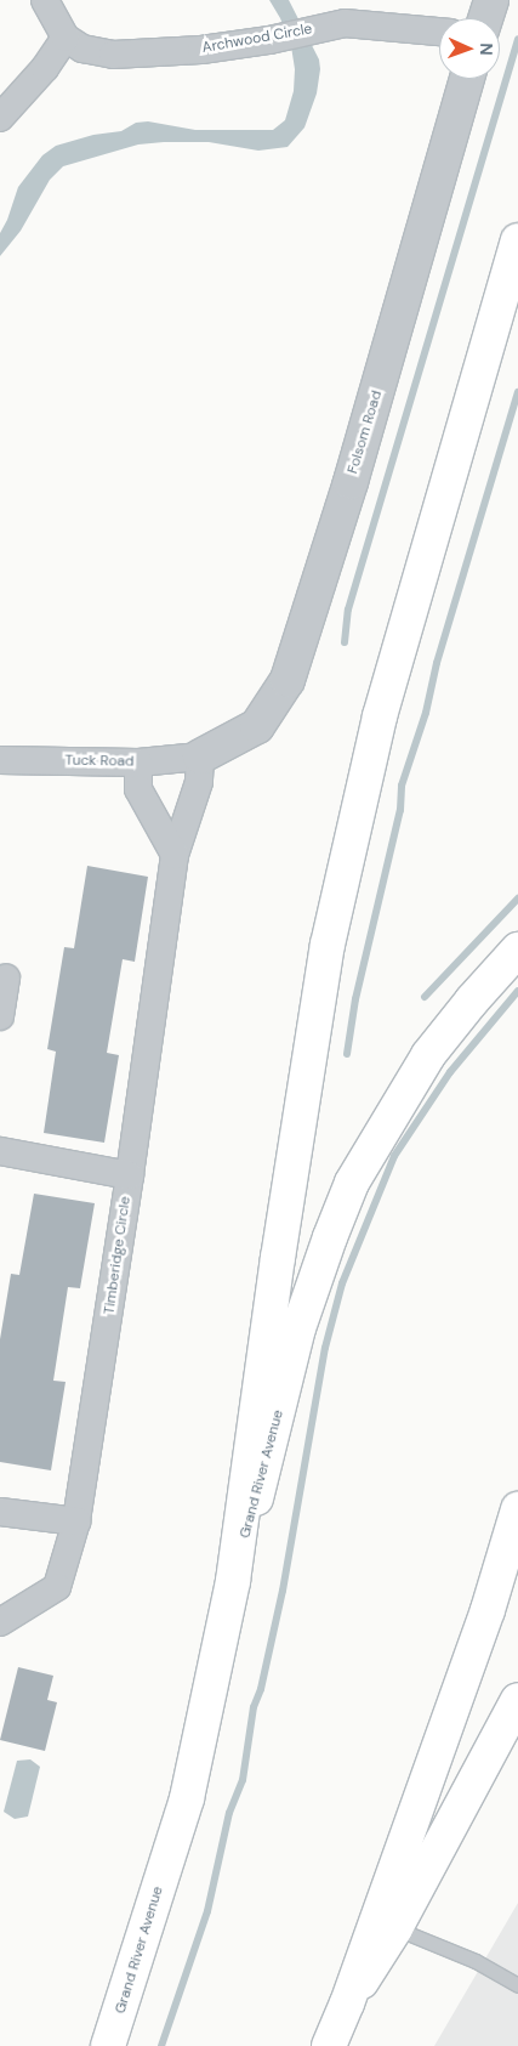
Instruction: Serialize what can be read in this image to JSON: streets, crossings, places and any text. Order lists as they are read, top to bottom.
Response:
{
  "streets": {
    "main road": ["Grand River Avenue"],
    "street": [
      "Archwood Circle",
      "Folsom Road",
      "Tuck Road",
      "Timberidge Circle"
    ]
  },
  "crossings": [
    ["Folsom Road", "Tuck Road"],
    ["Folsom Road", "Timberidge Circle"],
    ["Tuck Road", "Timberidge Circle"]
  ],
  "north": "right"
}
